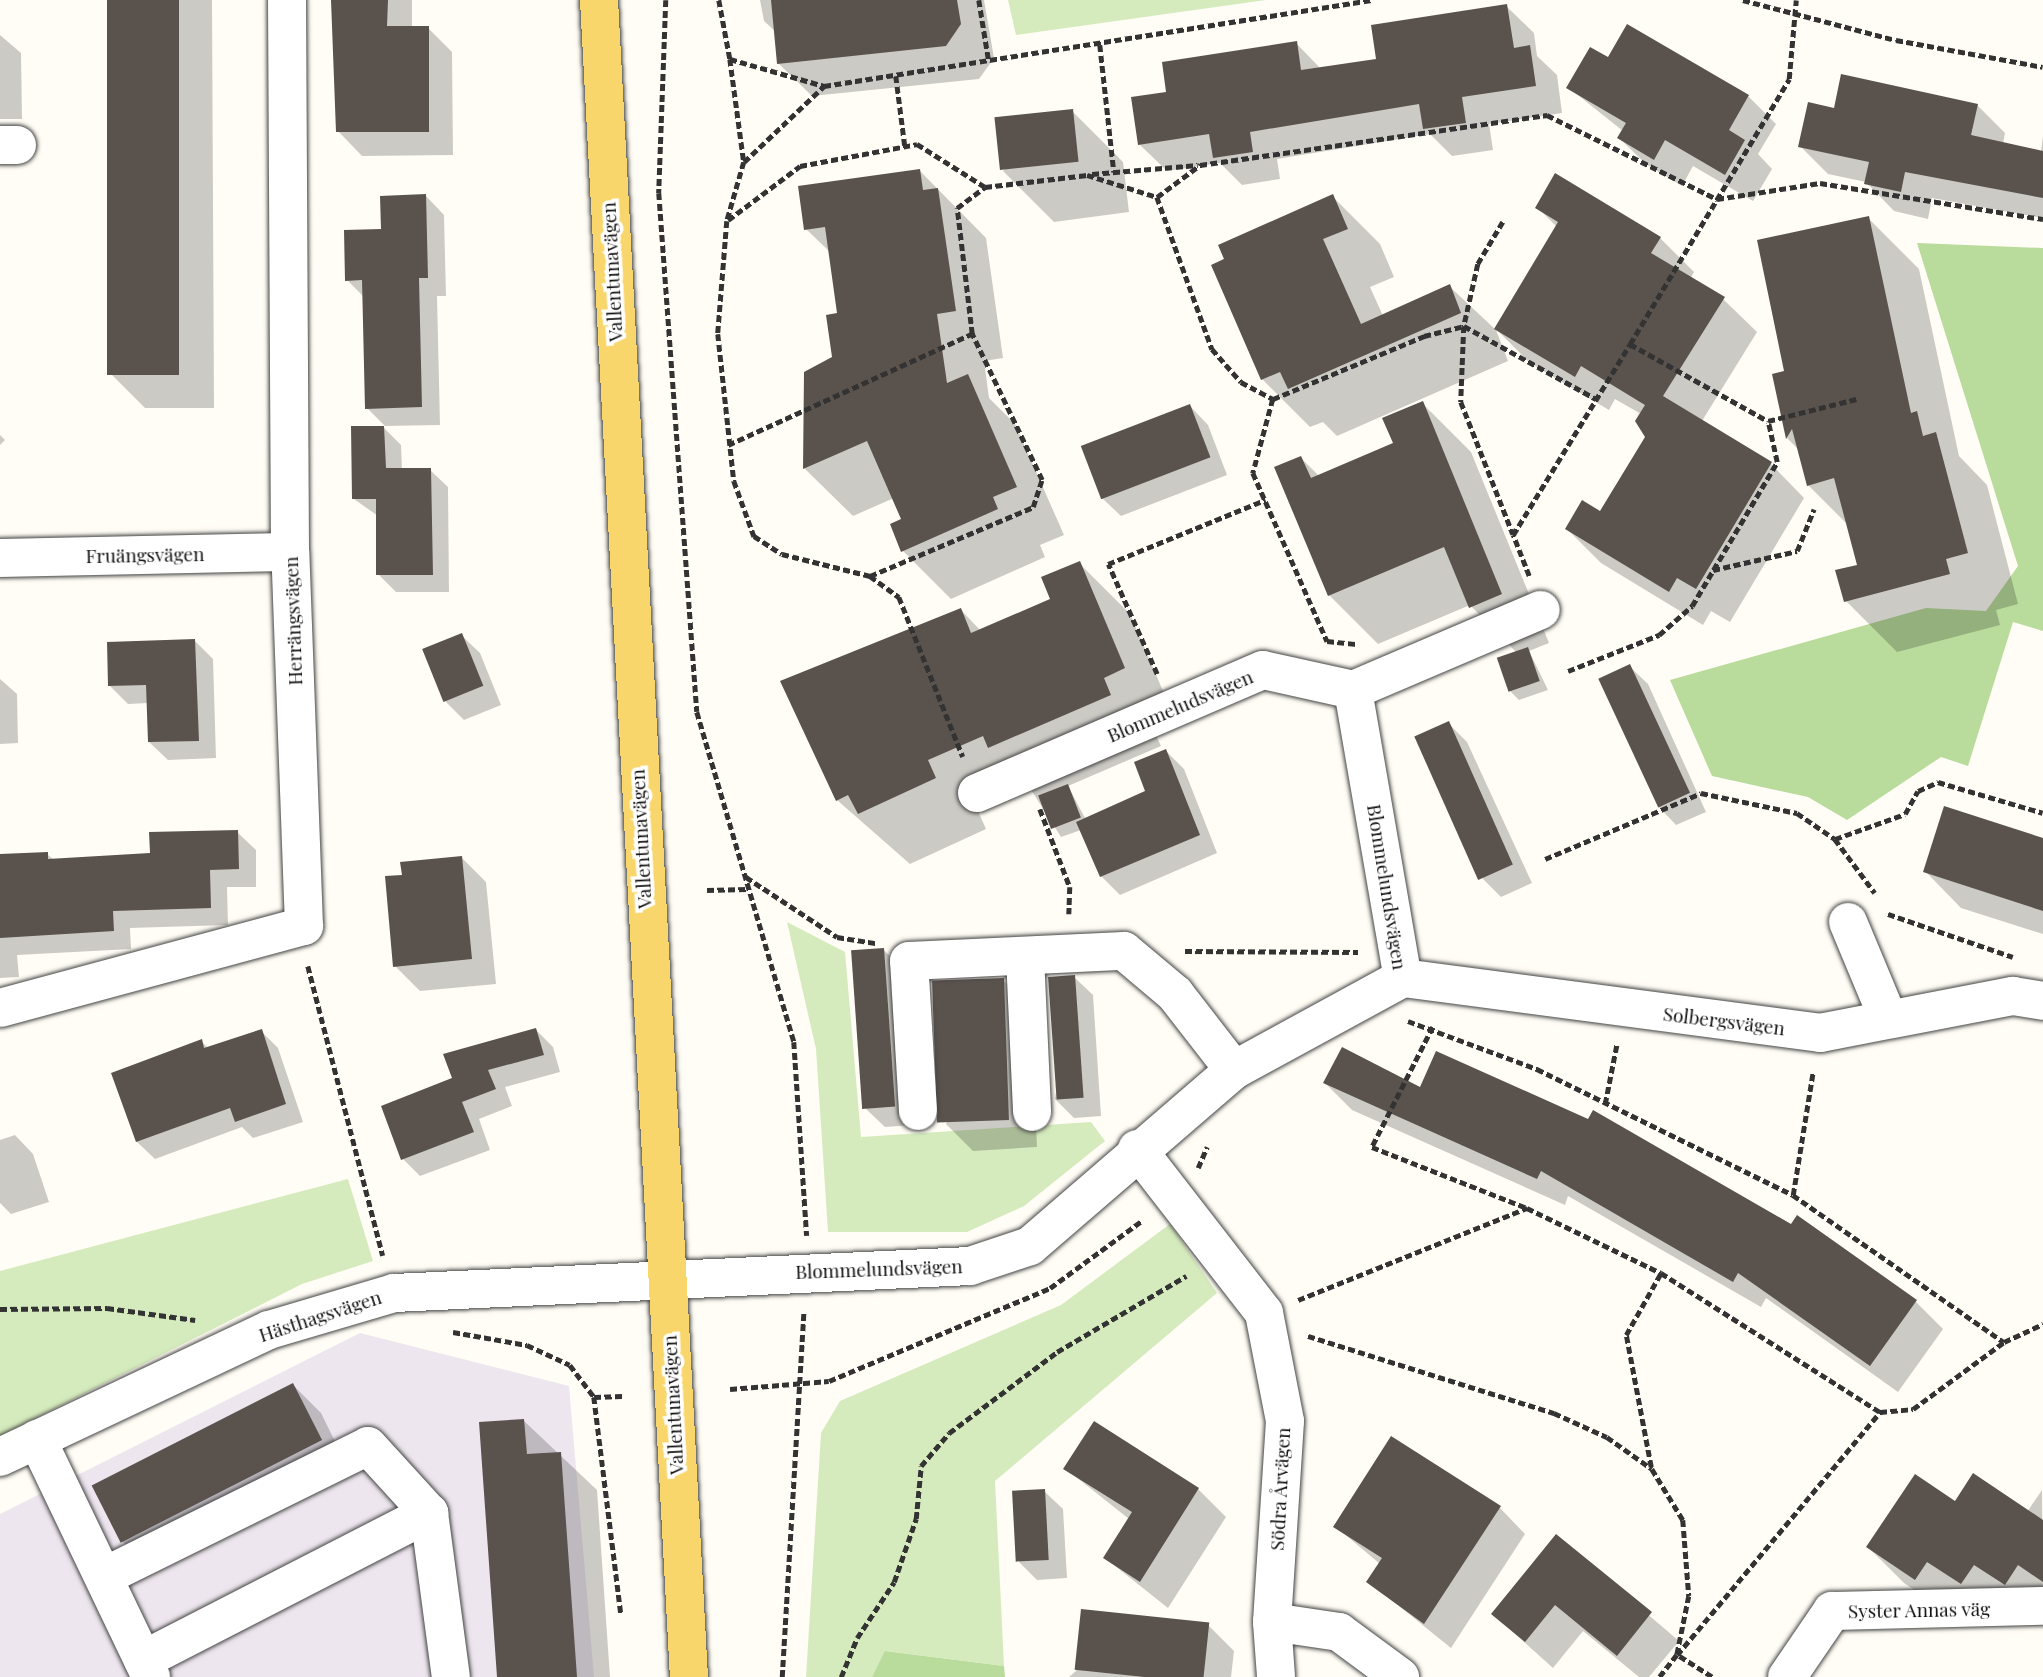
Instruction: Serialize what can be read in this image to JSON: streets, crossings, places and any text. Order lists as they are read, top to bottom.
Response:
{
  "streets": {
    "main road": ["Vallentunavägen"],
    "street": [
      "Fruängsvägen",
      "Herrängsvägen",
      "Blommeludsvägen",
      "Blommelundsvägen",
      "Solbergsvägen",
      "Hästhagsvägen",
      "Södra Årvägen",
      "Syster Annas väg"
    ]
  },
  "crossings": [
    ["Vallentunavägen", "Blommelundsvägen"],
    ["Vallentunavägen", "Hästhagsvägen"],
    ["Fruängsvägen", "Herrängsvägen"],
    ["Blommeludsvägen", "Blommelundsvägen"],
    ["Blommelundsvägen", "Solbergsvägen"],
    ["Blommelundsvägen", "Hästhagsvägen"],
    ["Blommelundsvägen", "Södra Årvägen"]
  ]
}
